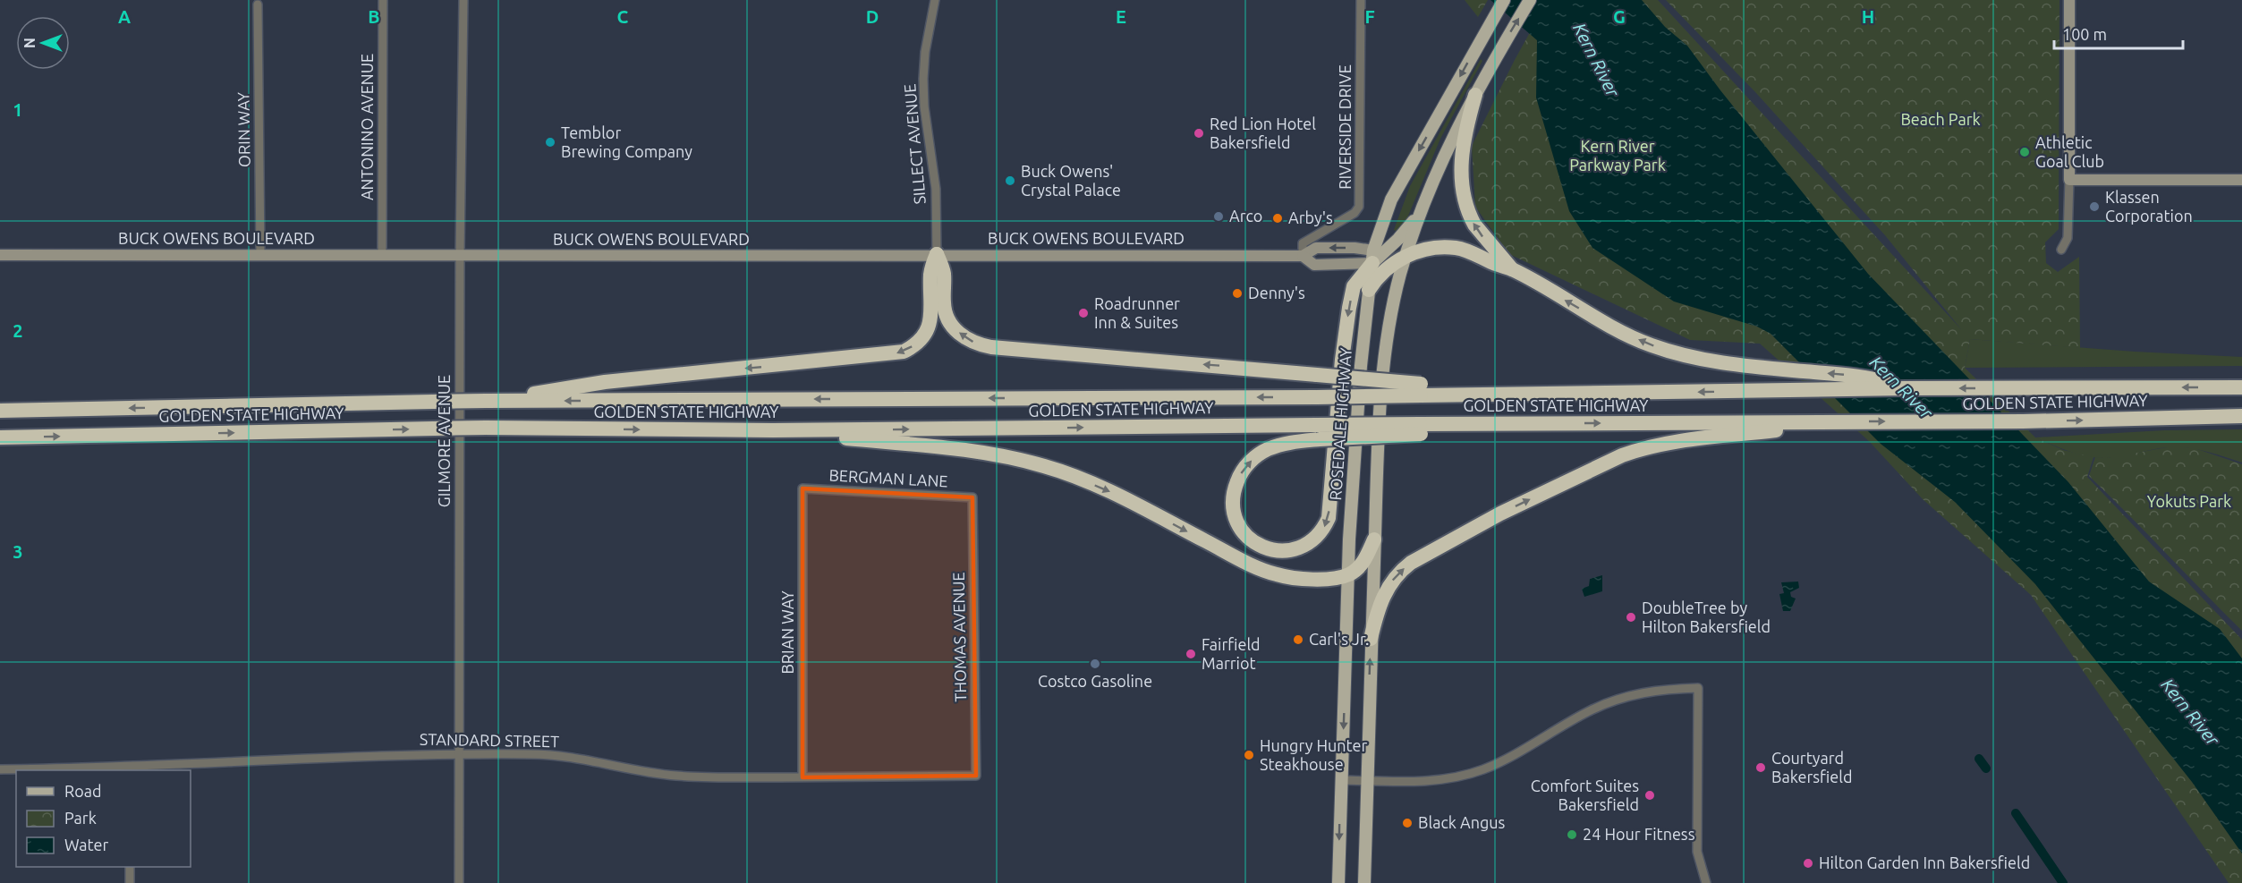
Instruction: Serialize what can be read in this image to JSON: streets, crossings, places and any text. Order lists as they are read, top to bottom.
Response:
{
  "streets": {
    "highway": ["GOLDEN STATE HIGHWAY"],
    "main road": ["BUCK OWENS BOULEVARD", "ROSEDALE HIGHWAY"],
    "street": [
      "ANTONINO AVENUE",
      "RIVERSIDE DRIVE",
      "ORIN WAY",
      "SILLECT AVENUE",
      "GILMORE AVENUE",
      "BERGMAN LANE",
      "BRIAN WAY",
      "THOMAS AVENUE",
      "STANDARD STREET"
    ]
  },
  "crossings": [
    ["ANTONINO AVENUE", "BUCK OWENS BOULEVARD"],
    ["RIVERSIDE DRIVE", "BUCK OWENS BOULEVARD"],
    ["ORIN WAY", "BUCK OWENS BOULEVARD"],
    ["SILLECT AVENUE", "BUCK OWENS BOULEVARD"],
    ["BUCK OWENS BOULEVARD", "GILMORE AVENUE"],
    ["GILMORE AVENUE", "STANDARD STREET"],
    ["BERGMAN LANE", "BRIAN WAY"],
    ["BERGMAN LANE", "THOMAS AVENUE"],
    ["BRIAN WAY", "STANDARD STREET"],
    ["THOMAS AVENUE", "STANDARD STREET"]
  ],
  "water": ["Kern River"],
  "parks": ["Beach Park", "Kern River Parkway Park", "Yokuts Park"],
  "places": [
    "Red Lion Hotel Bakersfield",
    "Temblor Brewing Company",
    "Athletic Goal Club",
    "Buck Owens' Crystal Palace",
    "Klassen Corporation",
    "Arco",
    "Arby's",
    "Denny's",
    "Roadrunner Inn & Suites",
    "DoubleTree by Hilton Bakersfield",
    "Carl's Jr.",
    "Fairfield Marriot",
    "Costco Gasoline",
    "Hungry Hunter Steakhouse",
    "Courtyard Bakersfield",
    "Comfort Suites Bakersfield",
    "Black Angus",
    "24 Hour Fitness",
    "Hilton Garden Inn Bakersfield"
  ],
  "legend": ["Road", "Park", "Water"],
  "scale_bar": "100 m",
  "north": "left",
  "grid": {
    "columns": [
      "A",
      "B",
      "C",
      "D",
      "E",
      "F",
      "G",
      "H"
    ],
    "rows": ["1", "2", "3"]
  }
}
